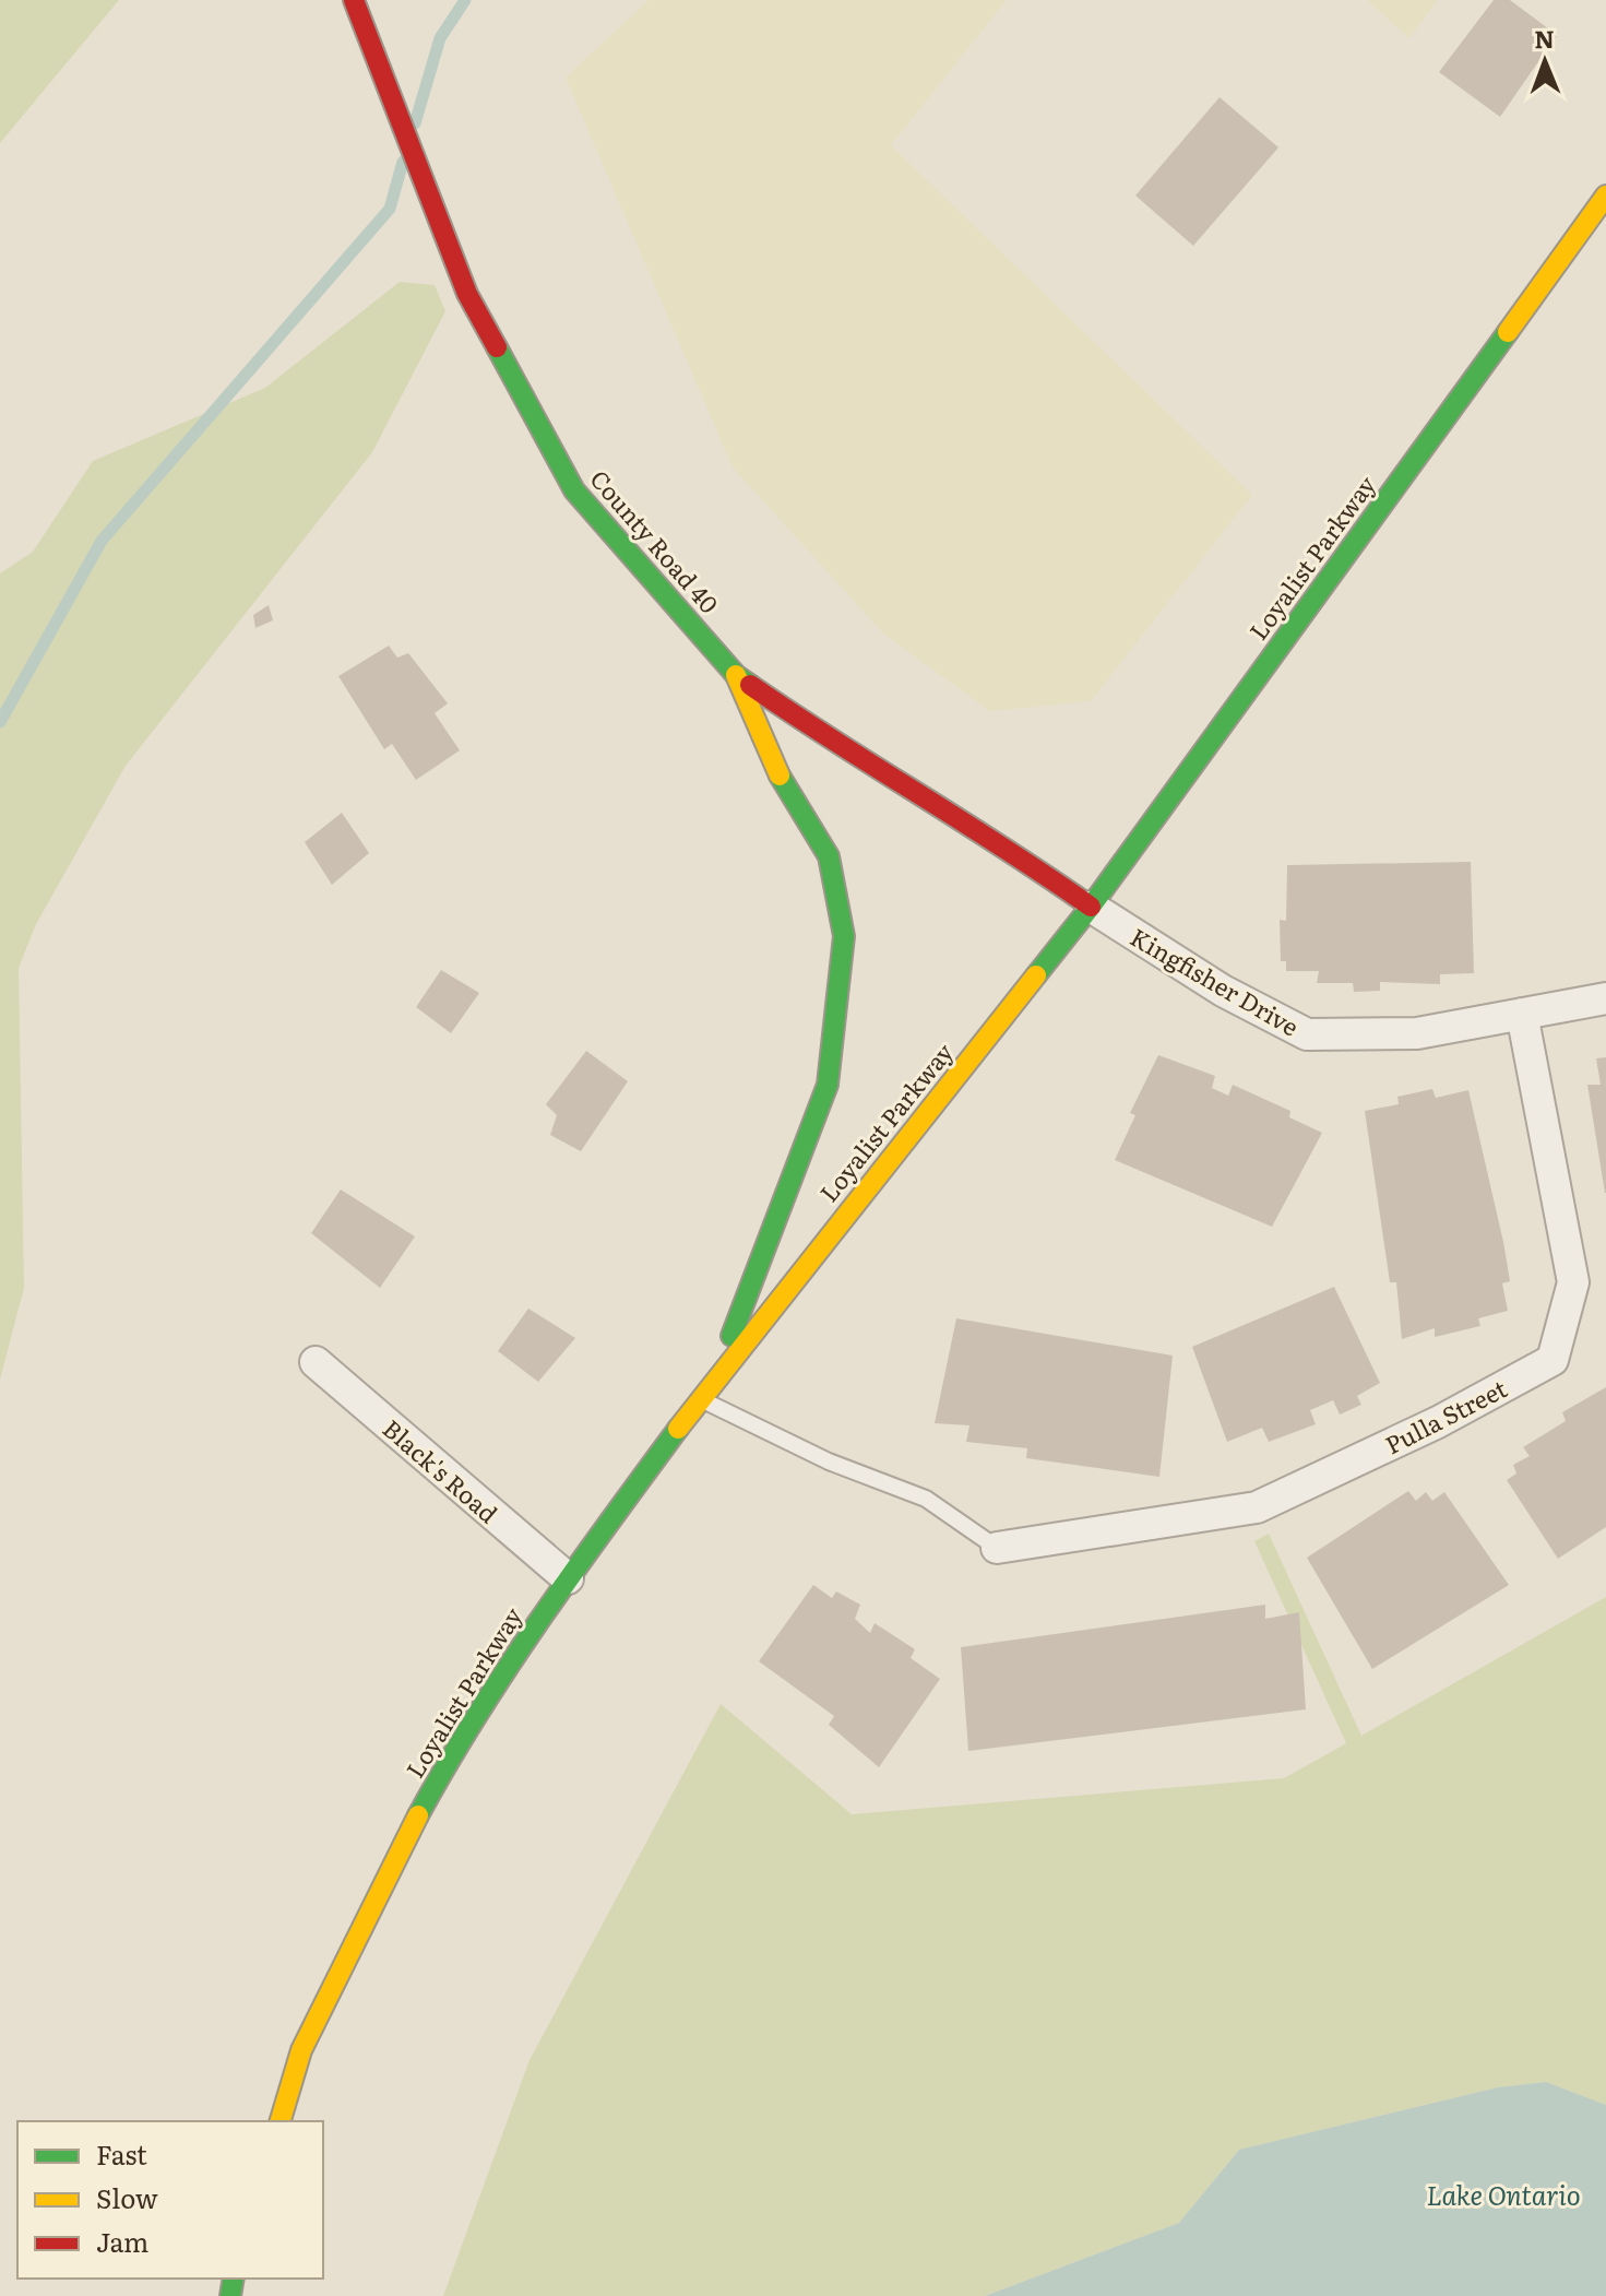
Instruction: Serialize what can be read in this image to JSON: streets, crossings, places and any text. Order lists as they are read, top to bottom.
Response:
{
  "streets": {
    "main road": ["County Road 40", "Loyalist Parkway"],
    "street": ["Kingfisher Drive", "Pulla Street", "Black's Road"]
  },
  "crossings": [
    ["County Road 40", "Loyalist Parkway"],
    ["County Road 40", "Kingfisher Drive"],
    ["Loyalist Parkway", "Kingfisher Drive"],
    ["Loyalist Parkway", "Black's Road"],
    ["Kingfisher Drive", "Pulla Street"]
  ],
  "water": ["Lake Ontario"],
  "legend": ["Fast", "Slow", "Jam"],
  "north": "top"
}
